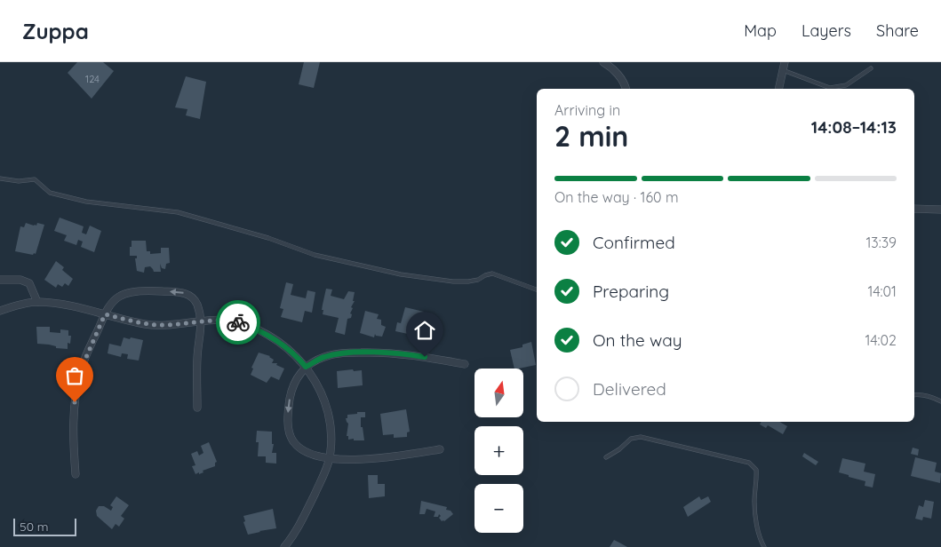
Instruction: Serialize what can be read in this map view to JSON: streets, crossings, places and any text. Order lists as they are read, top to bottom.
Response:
{
  "house_numbers": ["124"],
  "scale_bar": "50 m",
  "north": "top",
  "page": {
    "header": "Zuppa",
    "nav": ["Map", "Layers", "Share"],
    "heading": ["2 min", "Arriving in", "14:08–14:13"],
    "bar": "On the way · 160 m",
    "list": [
      ["Confirmed", "13:39"],
      ["Preparing", "14:01"],
      ["On the way", "14:02"],
      "Delivered"
    ],
    "map_buttons": ["+", "−"],
    "scale": "50 m"
  }
}
